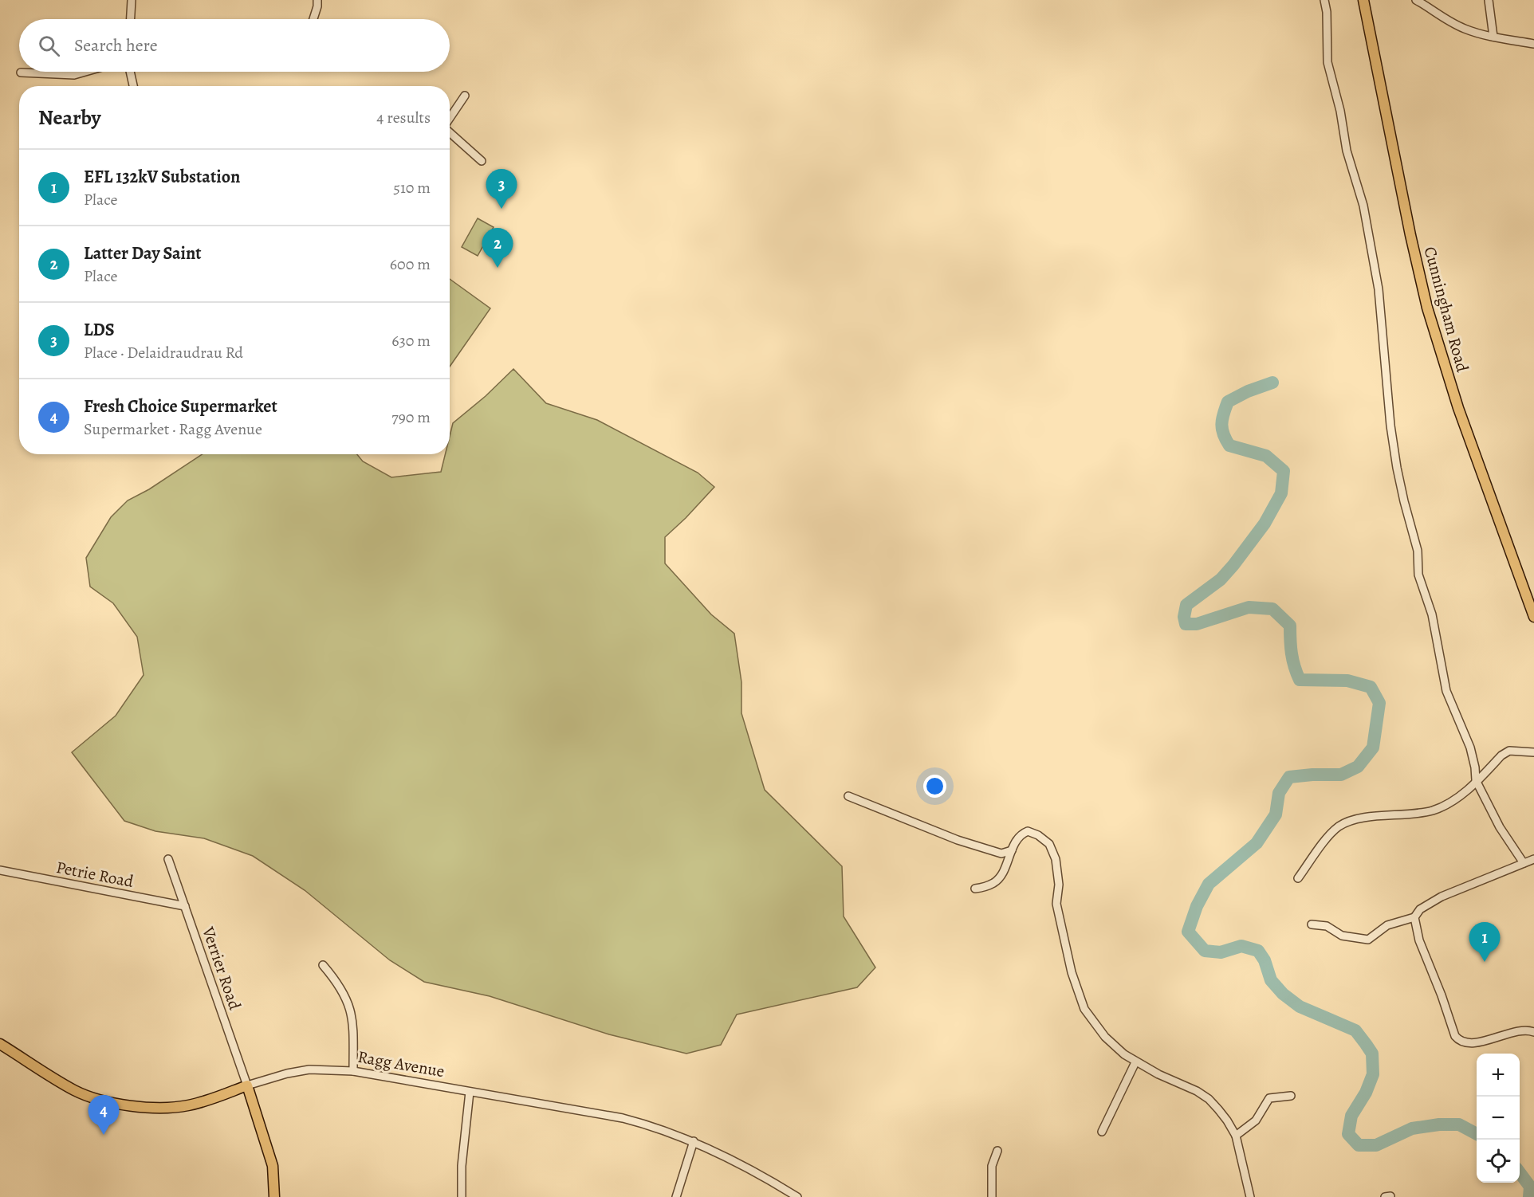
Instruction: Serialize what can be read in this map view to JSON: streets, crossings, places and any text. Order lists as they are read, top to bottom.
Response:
{
  "streets": {
    "main road": ["Cunningham Road", "Ragg Avenue"],
    "street": ["Petrie Road", "Verrier Road"]
  },
  "crossings": [
    ["Petrie Road", "Verrier Road"],
    ["Verrier Road", "Ragg Avenue"]
  ],
  "page": {
    "search": "Search here",
    "heading": ["Nearby", "4 results"],
    "list": [
      {
        "mark": "1",
        "name": "EFL 132kV Substation",
        "note": "Place",
        "value": "510 m"
      },
      {
        "mark": "2",
        "name": "Latter Day Saint",
        "note": "Place",
        "value": "600 m"
      },
      {
        "mark": "3",
        "name": "LDS",
        "note": "Place · Delaidraudrau Rd",
        "value": "630 m"
      },
      {
        "mark": "4",
        "name": "Fresh Choice Supermarket",
        "note": "Supermarket · Ragg Avenue",
        "value": "790 m"
      }
    ],
    "pins": [
      "3",
      "2",
      "1",
      "4"
    ],
    "map_buttons": ["+", "−"]
  }
}
